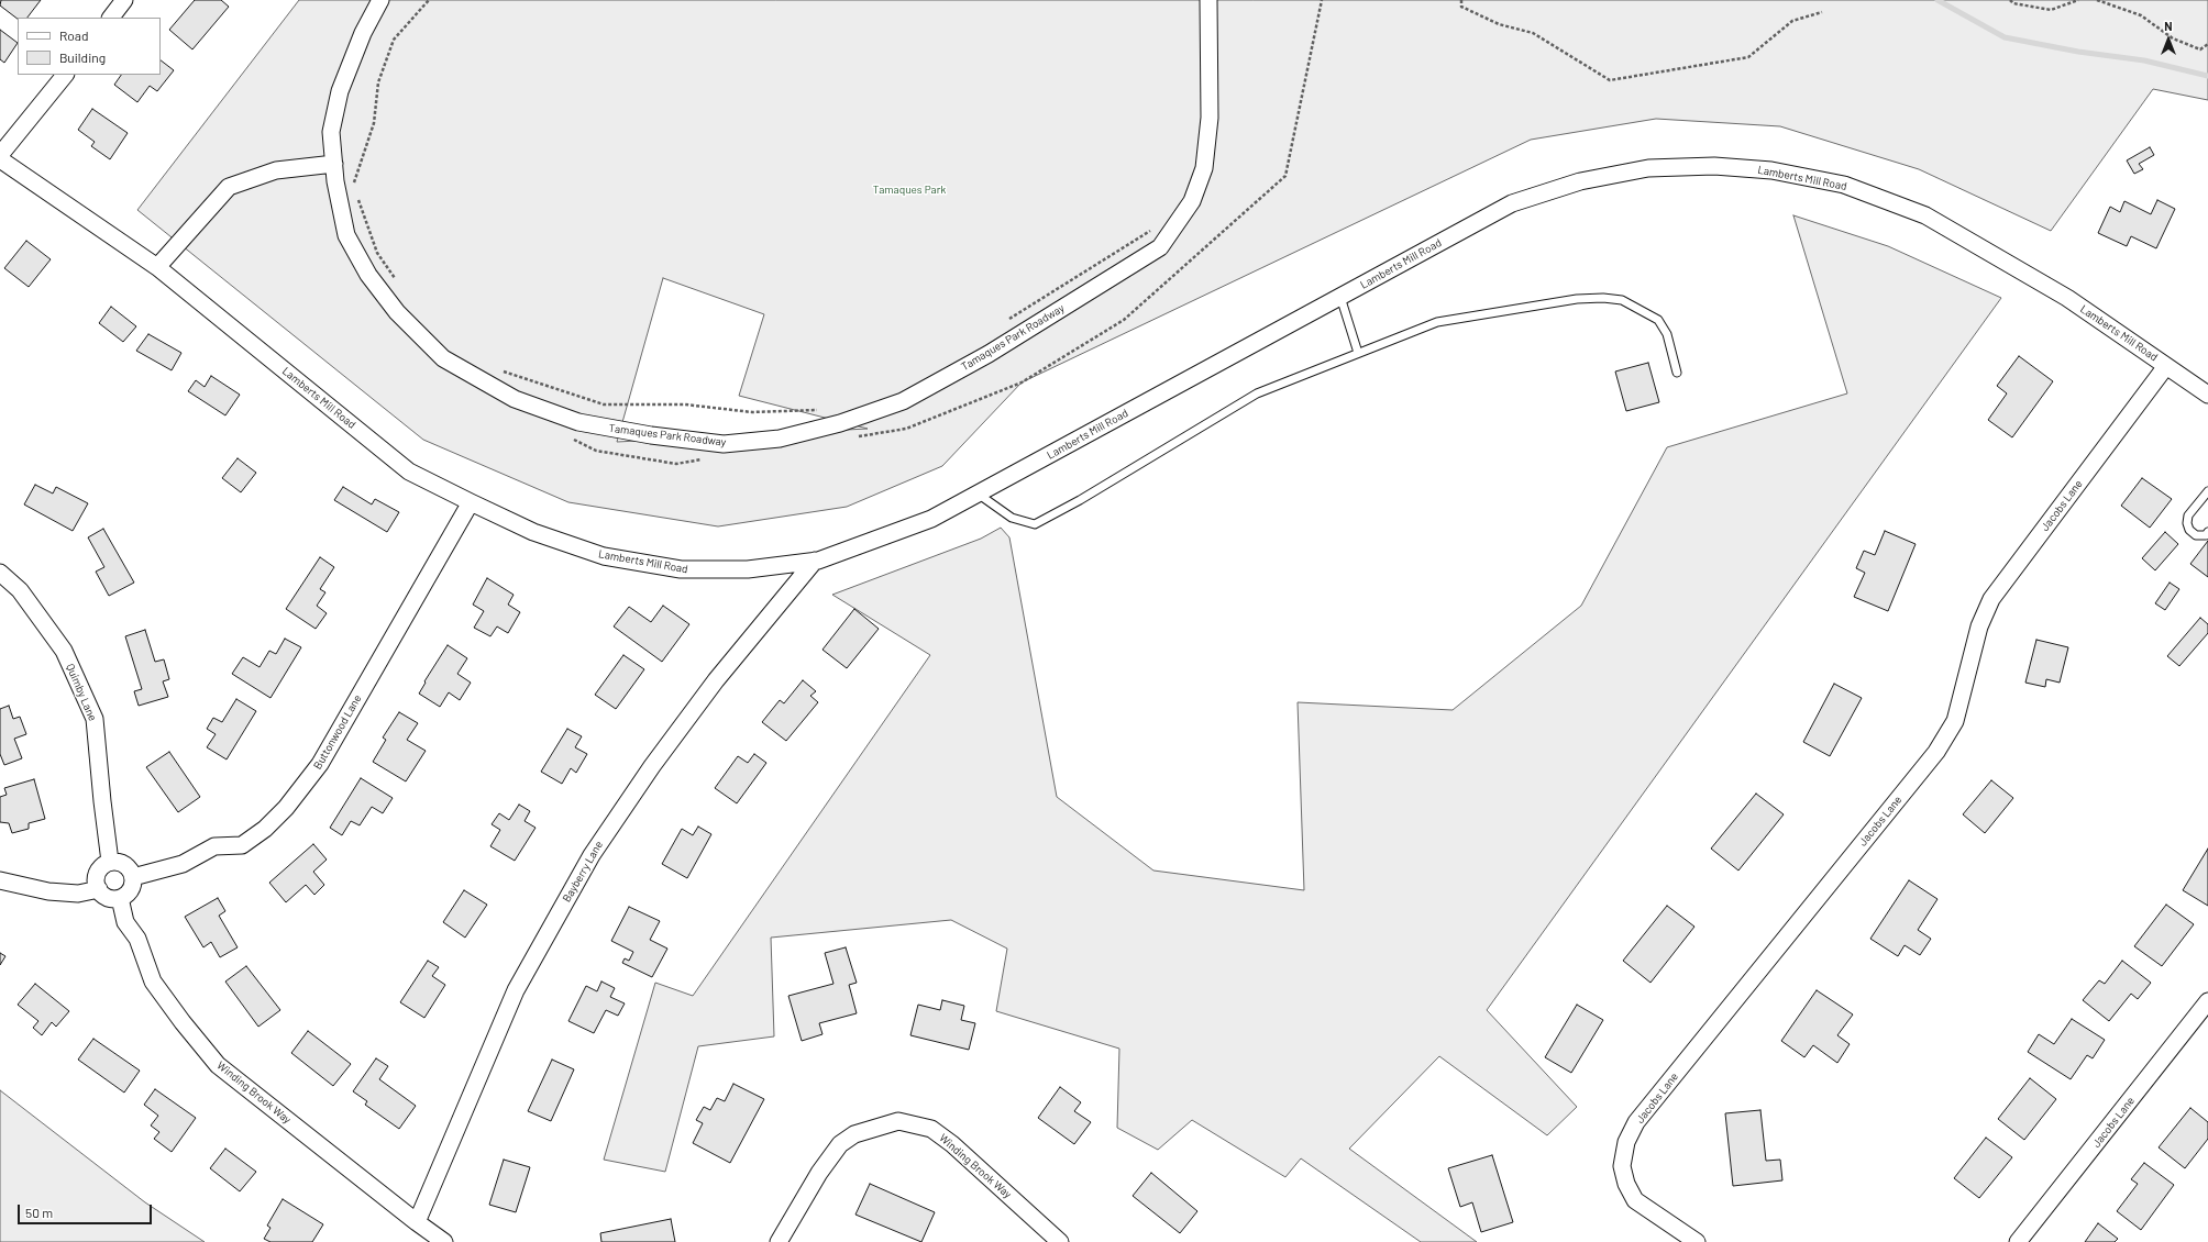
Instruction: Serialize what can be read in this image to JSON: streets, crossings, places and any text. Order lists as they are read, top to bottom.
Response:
{
  "streets": {
    "street": [
      "Lamberts Mill Road",
      "Tamaques Park Roadway",
      "Jacobs Lane",
      "Quimby Lane",
      "Buttonwood Lane",
      "Bayberry Lane",
      "Winding Brook Way"
    ]
  },
  "crossings": [
    ["Lamberts Mill Road", "Jacobs Lane"],
    ["Lamberts Mill Road", "Buttonwood Lane"],
    ["Lamberts Mill Road", "Bayberry Lane"],
    ["Quimby Lane", "Buttonwood Lane"],
    ["Quimby Lane", "Winding Brook Way"],
    ["Buttonwood Lane", "Winding Brook Way"],
    ["Bayberry Lane", "Winding Brook Way"]
  ],
  "parks": ["Tamaques Park"],
  "legend": ["Road", "Building"],
  "scale_bar": "50 m",
  "north": "top"
}
